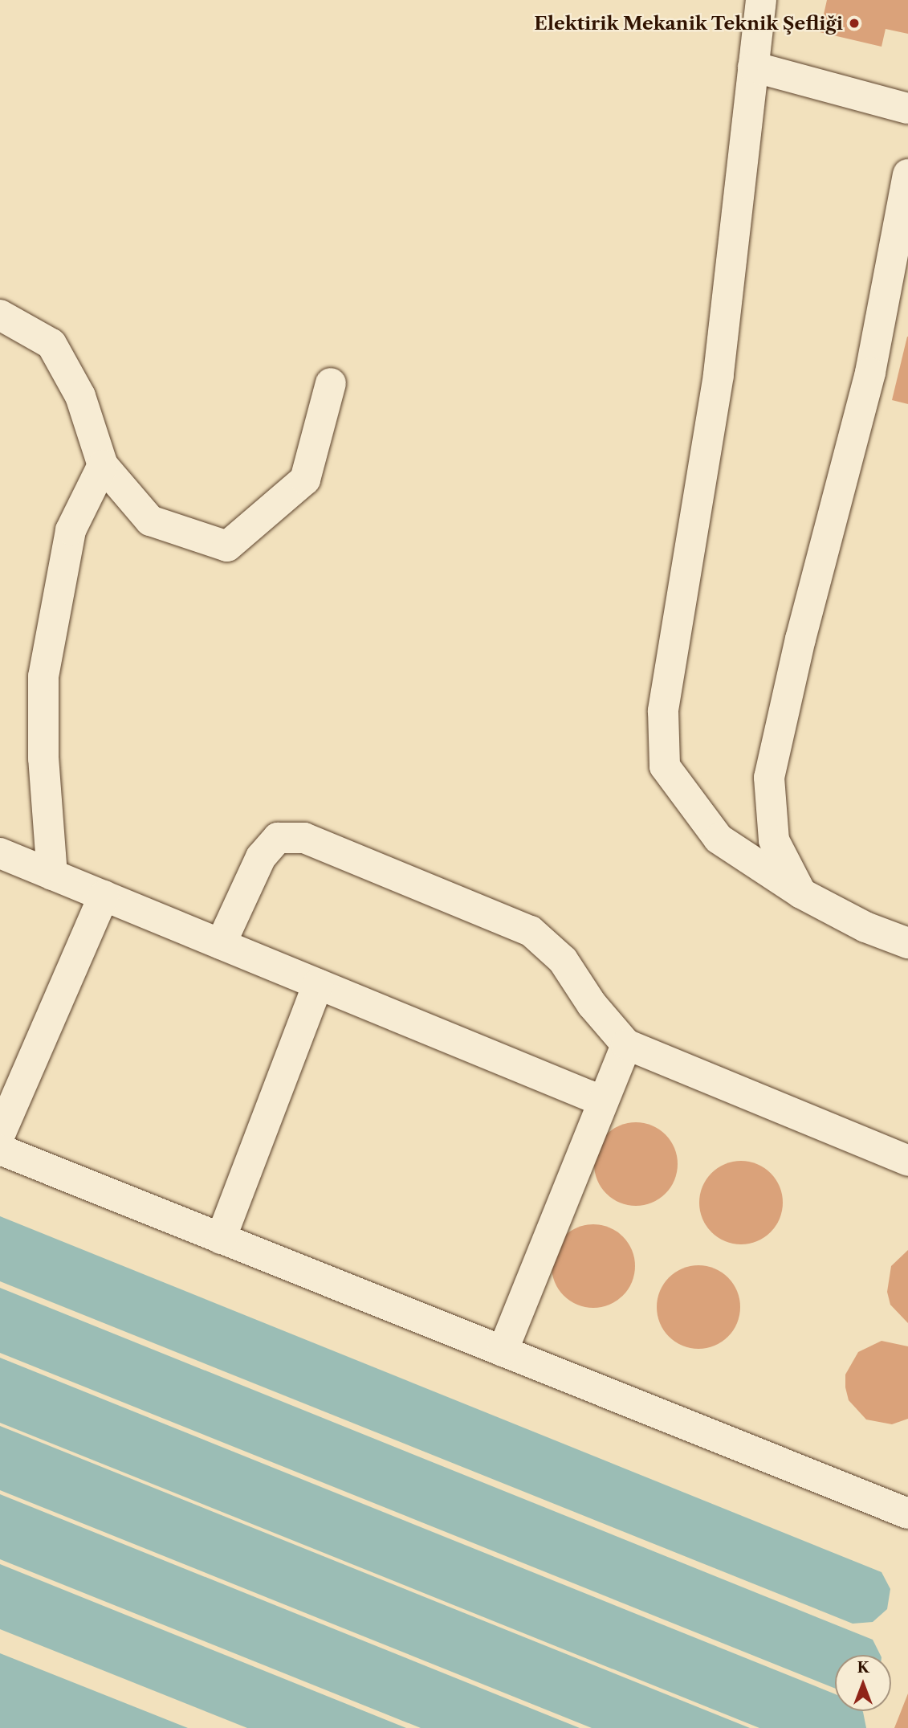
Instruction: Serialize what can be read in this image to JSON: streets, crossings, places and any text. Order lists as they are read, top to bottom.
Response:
{
  "places": ["Elektirik Mekanik Teknik Şefliği"],
  "north": "top"
}
